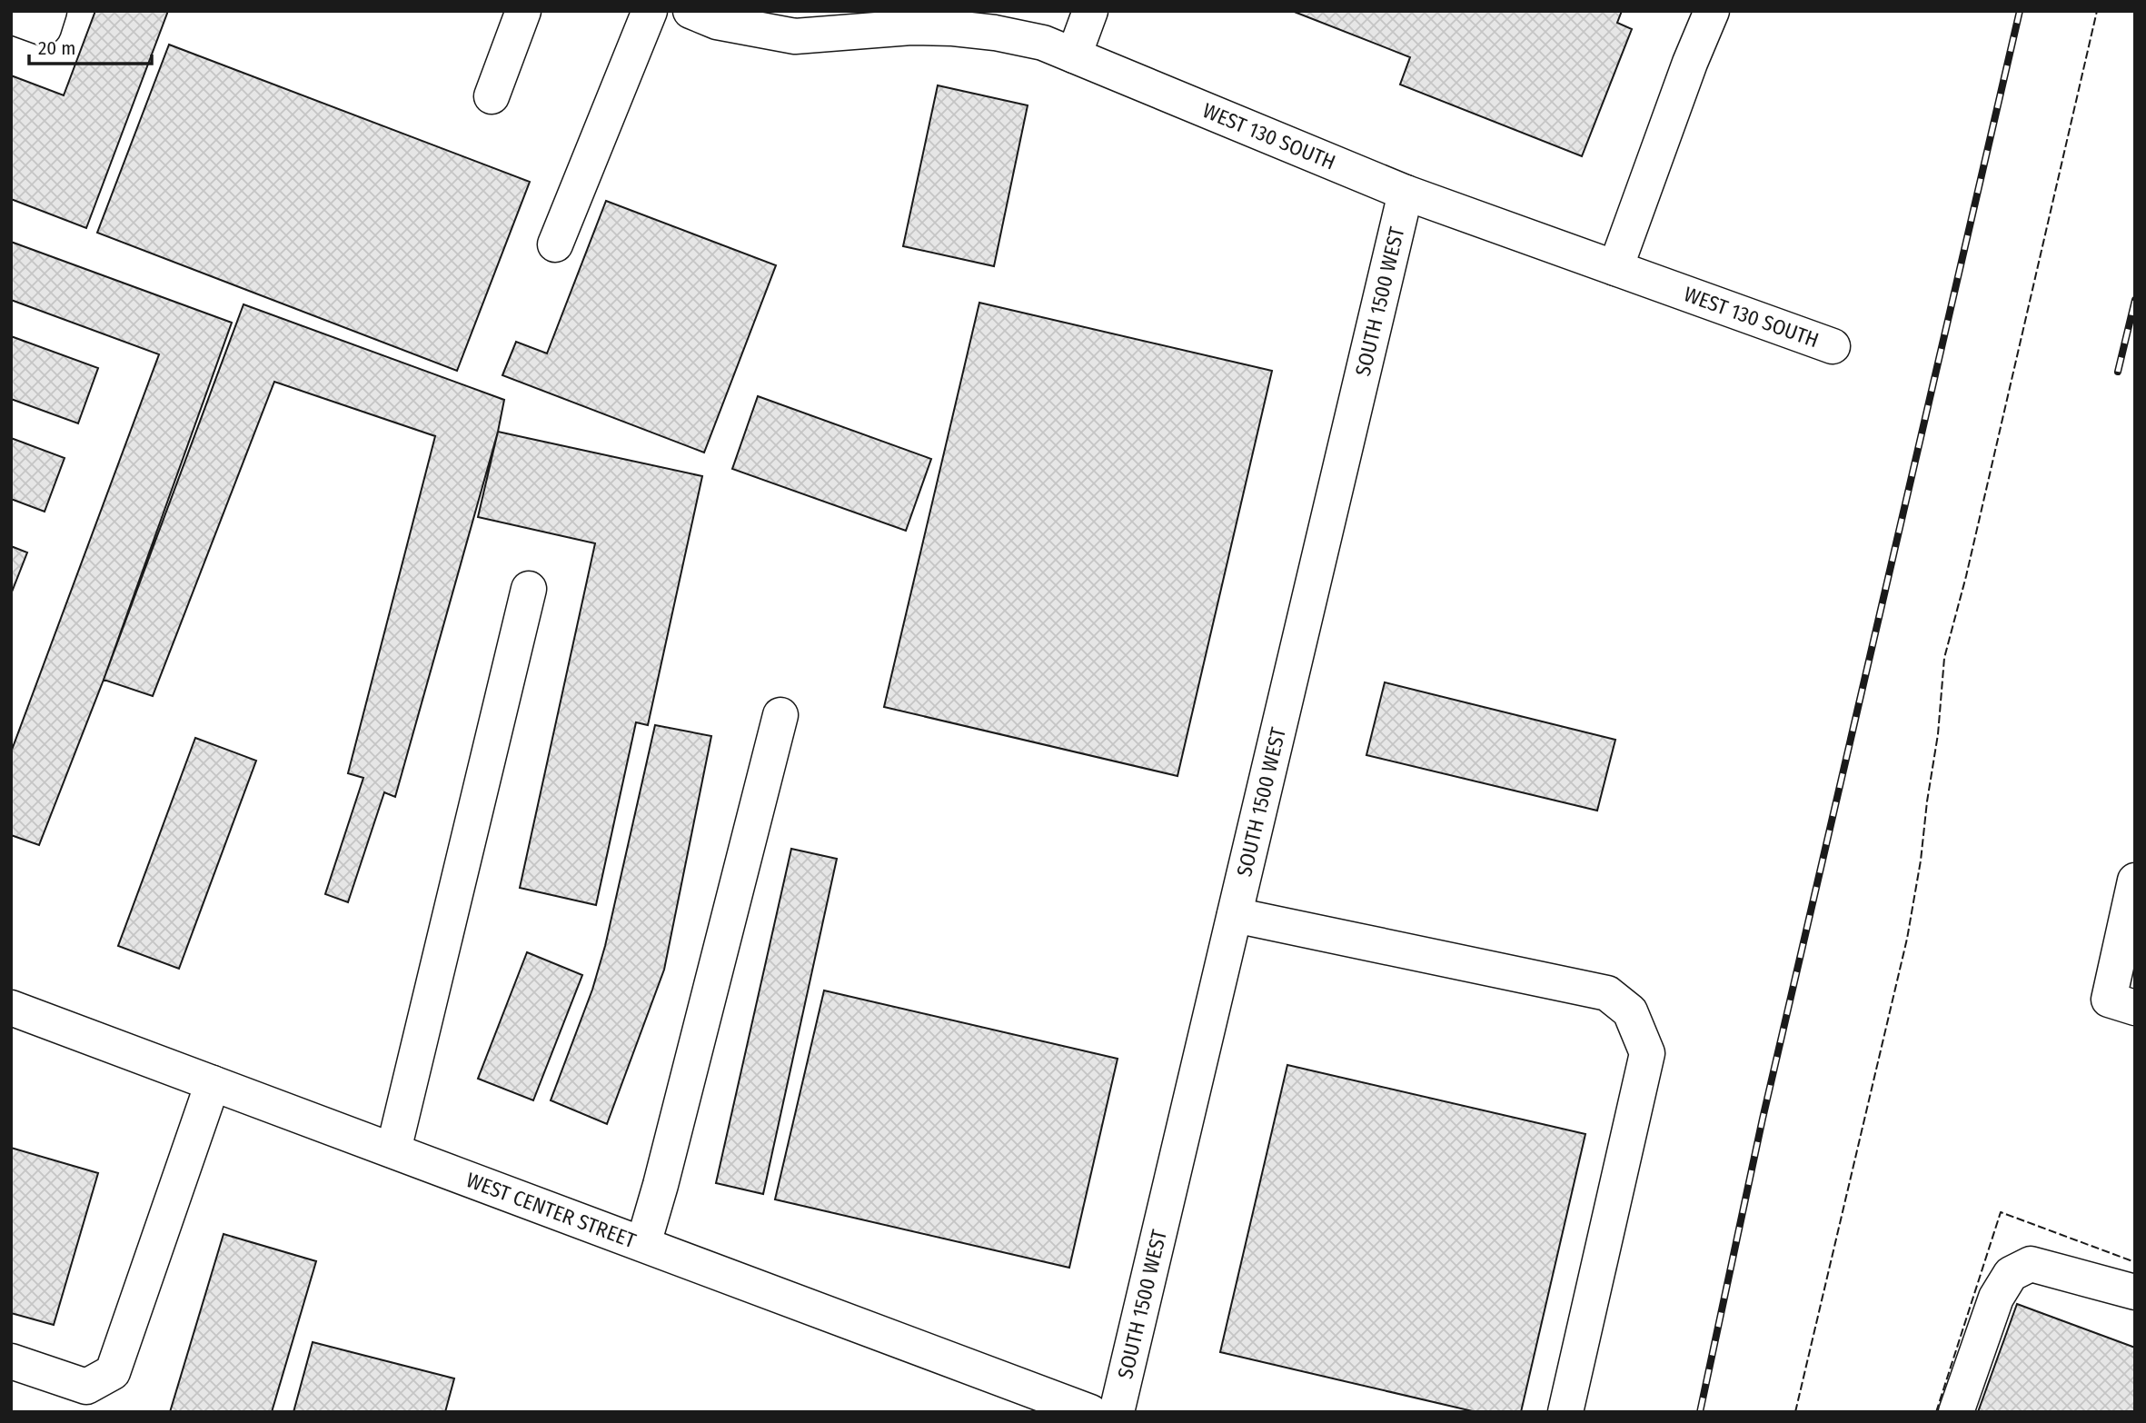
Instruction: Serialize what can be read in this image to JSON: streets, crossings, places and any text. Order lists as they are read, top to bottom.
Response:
{
  "streets": {
    "street": ["WEST 130 SOUTH", "SOUTH 1500 WEST", "WEST CENTER STREET"]
  },
  "crossings": [
    ["WEST 130 SOUTH", "SOUTH 1500 WEST"]
  ],
  "scale_bar": "20 m"
}
